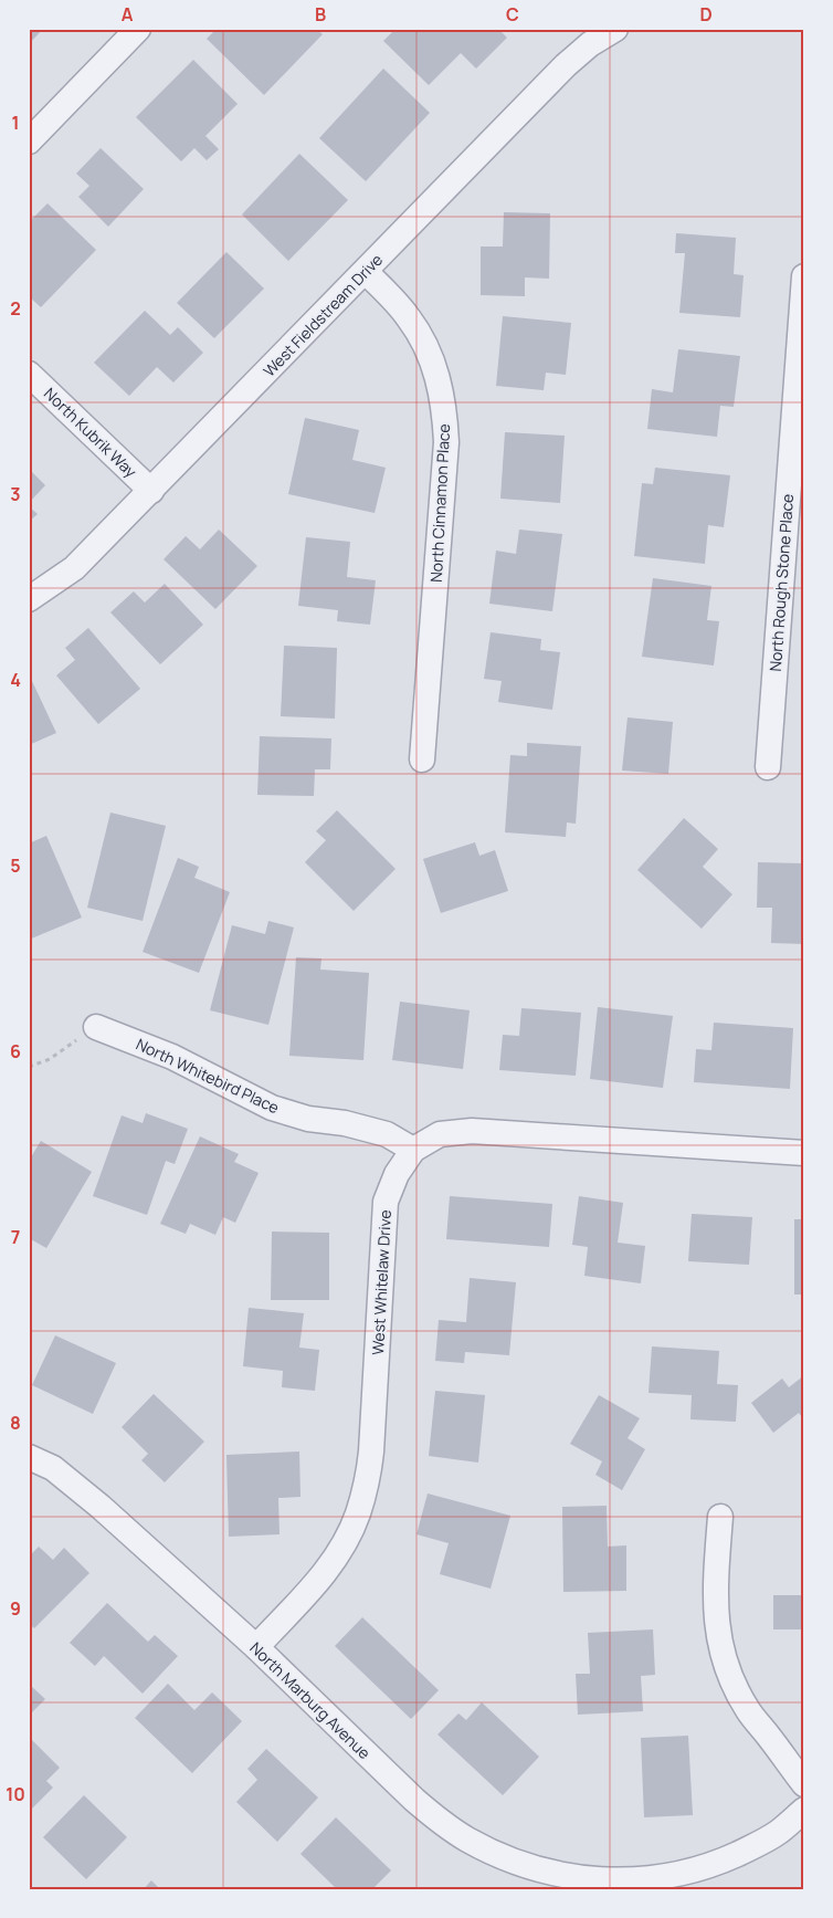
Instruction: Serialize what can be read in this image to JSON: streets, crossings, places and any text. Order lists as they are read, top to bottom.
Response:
{
  "streets": {
    "street": [
      "West Fieldstream Drive",
      "North Kubrik Way",
      "North Cinnamon Place",
      "North Rough Stone Place",
      "North Whitebird Place",
      "West Whitelaw Drive",
      "North Marburg Avenue"
    ]
  },
  "crossings": [
    ["West Fieldstream Drive", "North Kubrik Way"],
    ["West Fieldstream Drive", "North Cinnamon Place"],
    ["North Whitebird Place", "West Whitelaw Drive"],
    ["West Whitelaw Drive", "North Marburg Avenue"]
  ],
  "grid": {
    "columns": [
      "A",
      "B",
      "C",
      "D"
    ],
    "rows": [
      "1",
      "2",
      "3",
      "4",
      "5",
      "6",
      "7",
      "8",
      "9",
      "10"
    ]
  }
}
